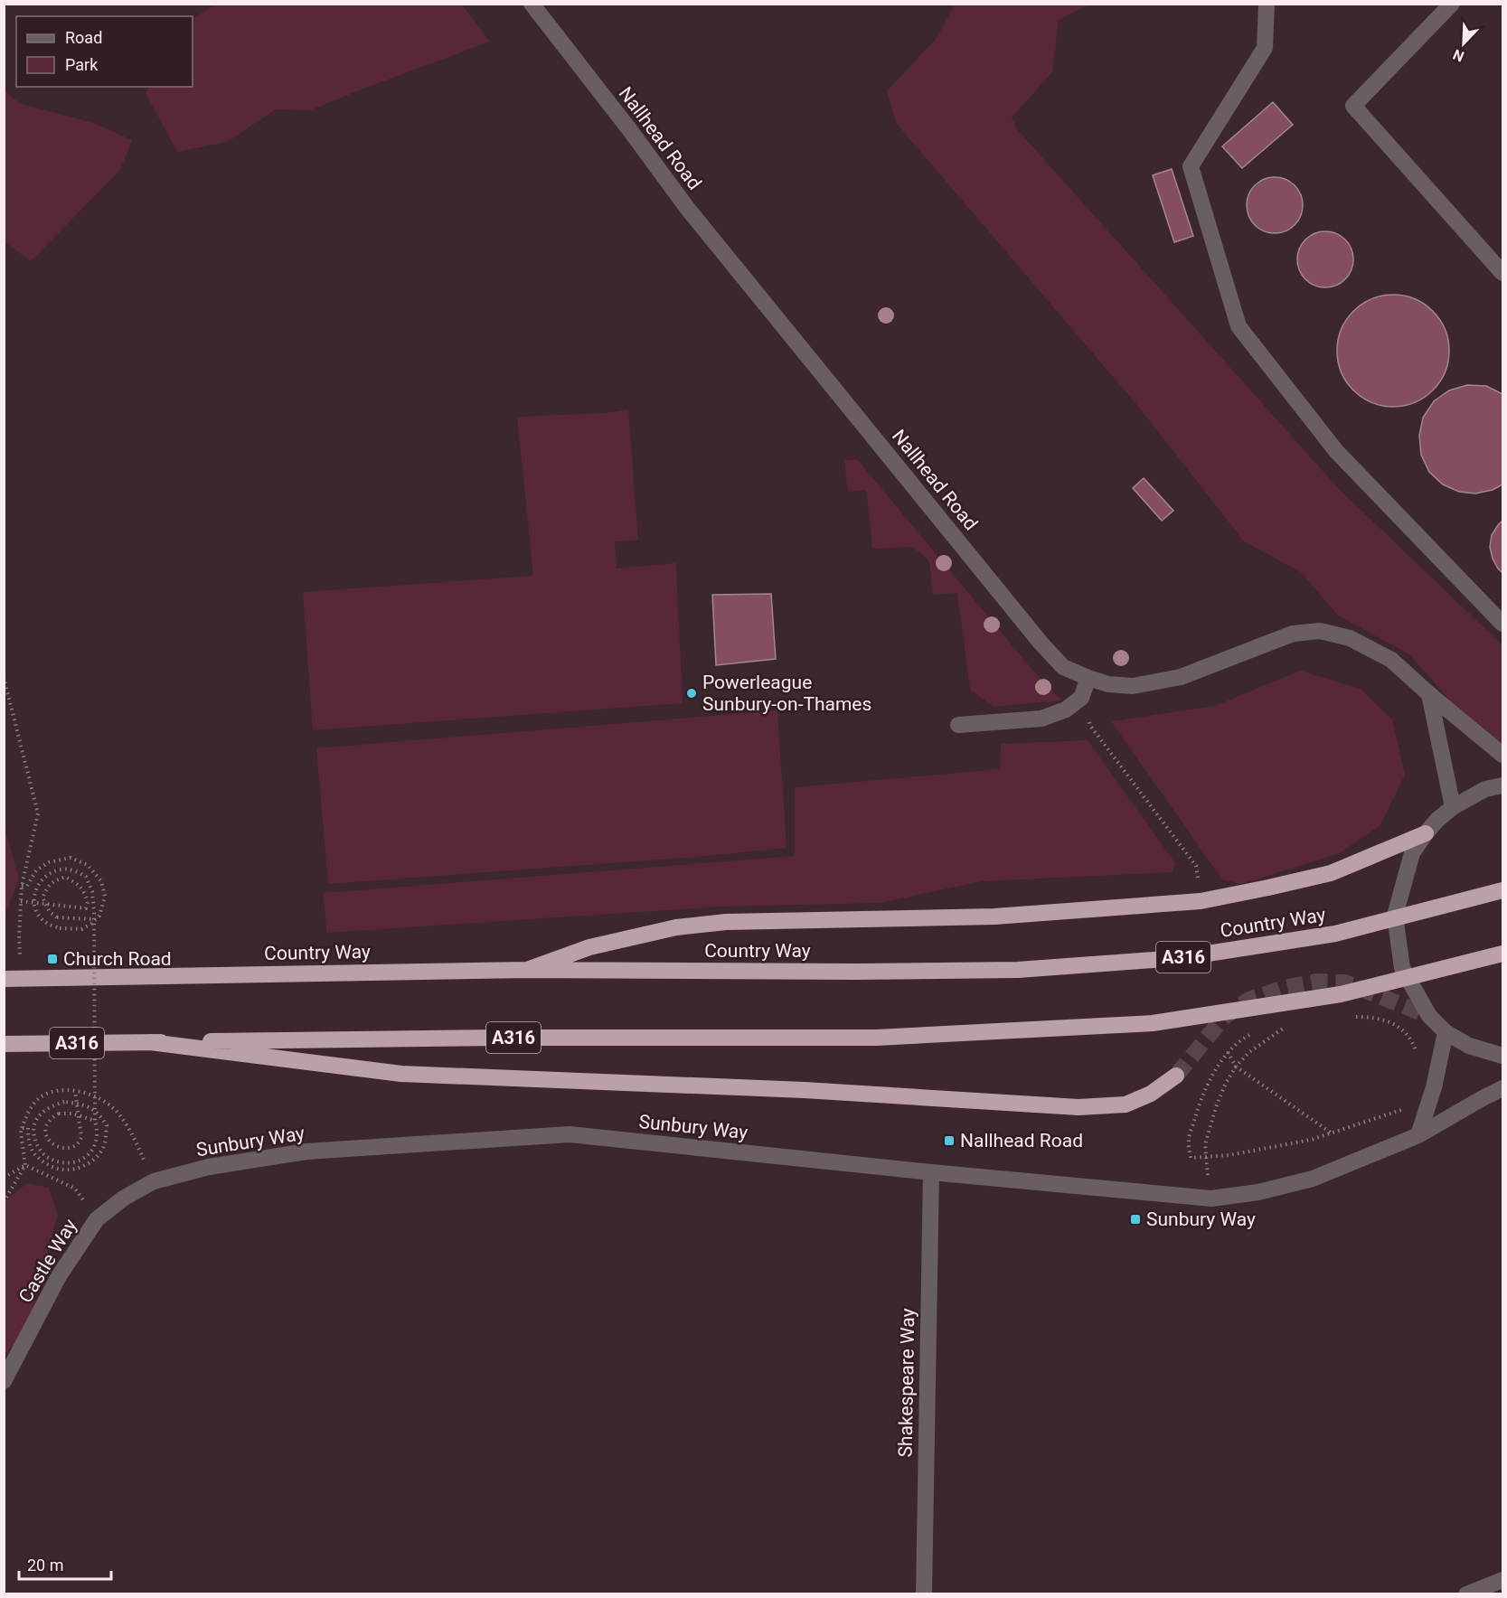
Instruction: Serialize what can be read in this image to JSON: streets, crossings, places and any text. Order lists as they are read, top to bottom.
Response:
{
  "streets": {
    "highway": ["Country Way", "A316"],
    "street": [
      "Nallhead Road",
      "Sunbury Way",
      "Castle Way",
      "Shakespeare Way"
    ]
  },
  "crossings": [
    ["Sunbury Way", "Castle Way"],
    ["Sunbury Way", "Shakespeare Way"]
  ],
  "places": {
    "other": ["Powerleague Sunbury-on-Thames"],
    "transit": ["Church Road", "Nallhead Road", "Sunbury Way"]
  },
  "legend": ["Road", "Park"],
  "scale_bar": "20 m",
  "north": "bottom left"
}
